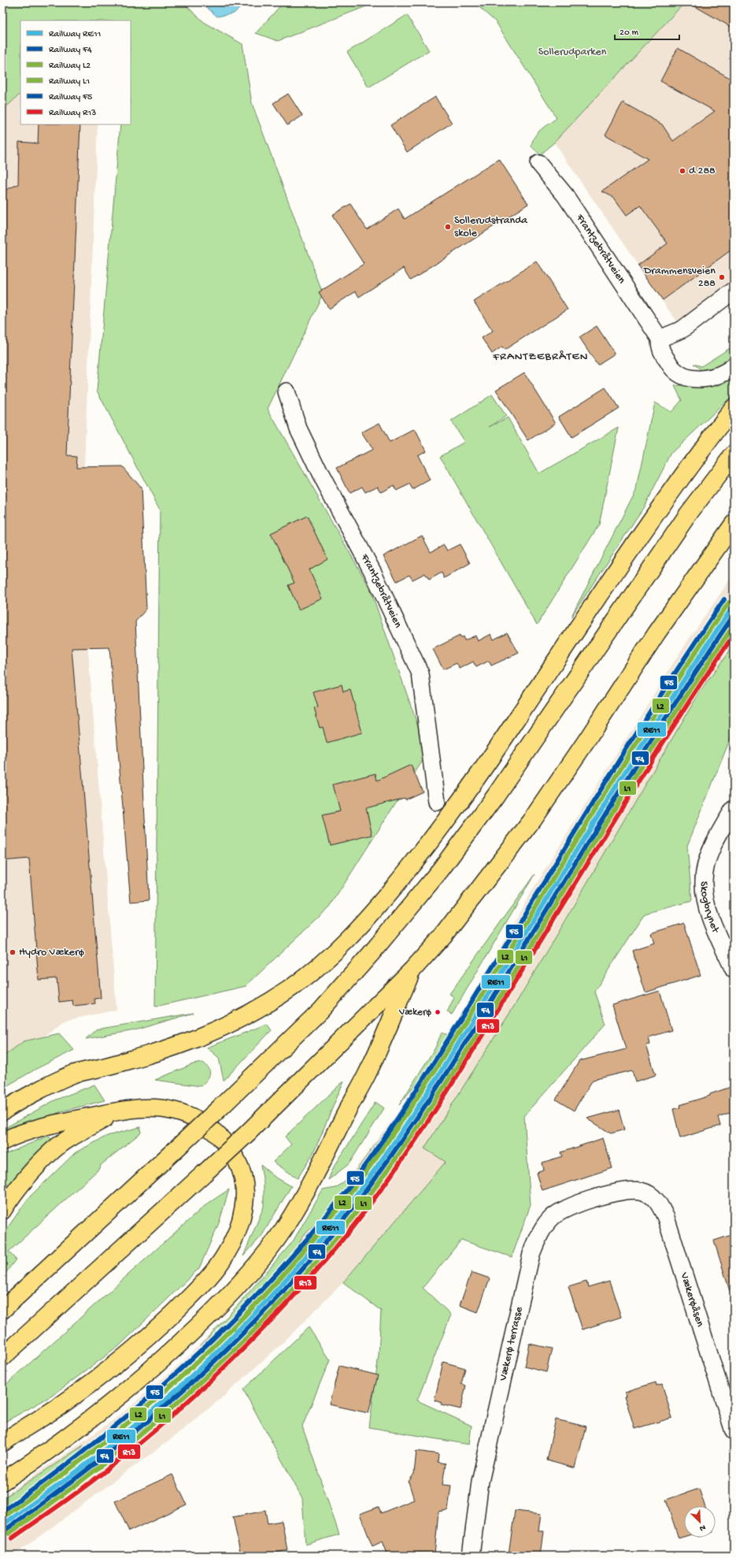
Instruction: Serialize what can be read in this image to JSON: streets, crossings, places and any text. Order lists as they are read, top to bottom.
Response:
{
  "streets": {
    "street": [
      "Frantzebråtveien",
      "Skogbrynet",
      "Vækerøåsen",
      "Vækerø terrasse"
    ]
  },
  "crossings": [
    ["Vækerøåsen", "Vækerø terrasse"]
  ],
  "districts": ["FRANTZEBRÅTEN"],
  "parks": ["Sollerudparken"],
  "places": [
    "d 288",
    "Sollerudstranda skole",
    "Drammensveien 288",
    "Hydro Vækerø",
    "Vækerø"
  ],
  "lines": [
    "rail line F5",
    "rail line L2",
    "rail line RE11",
    "rail line F4",
    "rail line L1",
    "rail line R13"
  ],
  "legend": [
    "Railway RE11",
    "Railway F4",
    "Railway L2",
    "Railway L1",
    "Railway F5",
    "Railway R13"
  ],
  "scale_bar": "20 m",
  "north": "bottom right"
}
